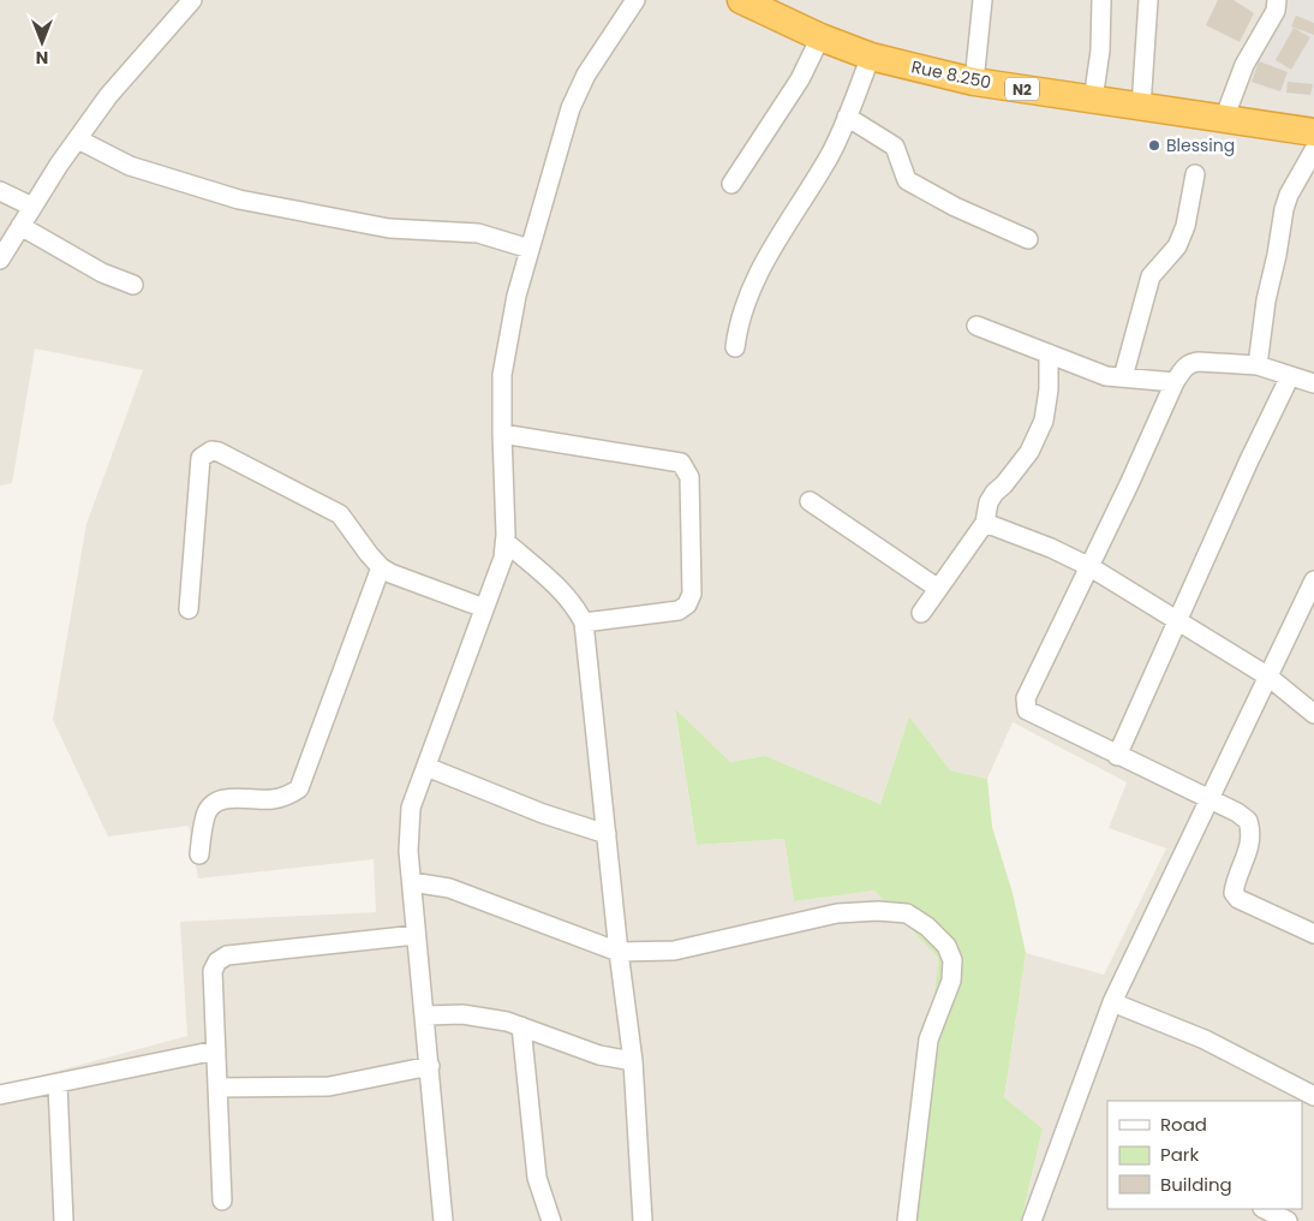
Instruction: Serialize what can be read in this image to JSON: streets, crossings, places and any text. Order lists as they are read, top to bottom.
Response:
{
  "streets": {
    "highway": ["Rue 8.250", "N2"]
  },
  "places": ["Blessing"],
  "legend": ["Road", "Park", "Building"],
  "north": "bottom"
}
